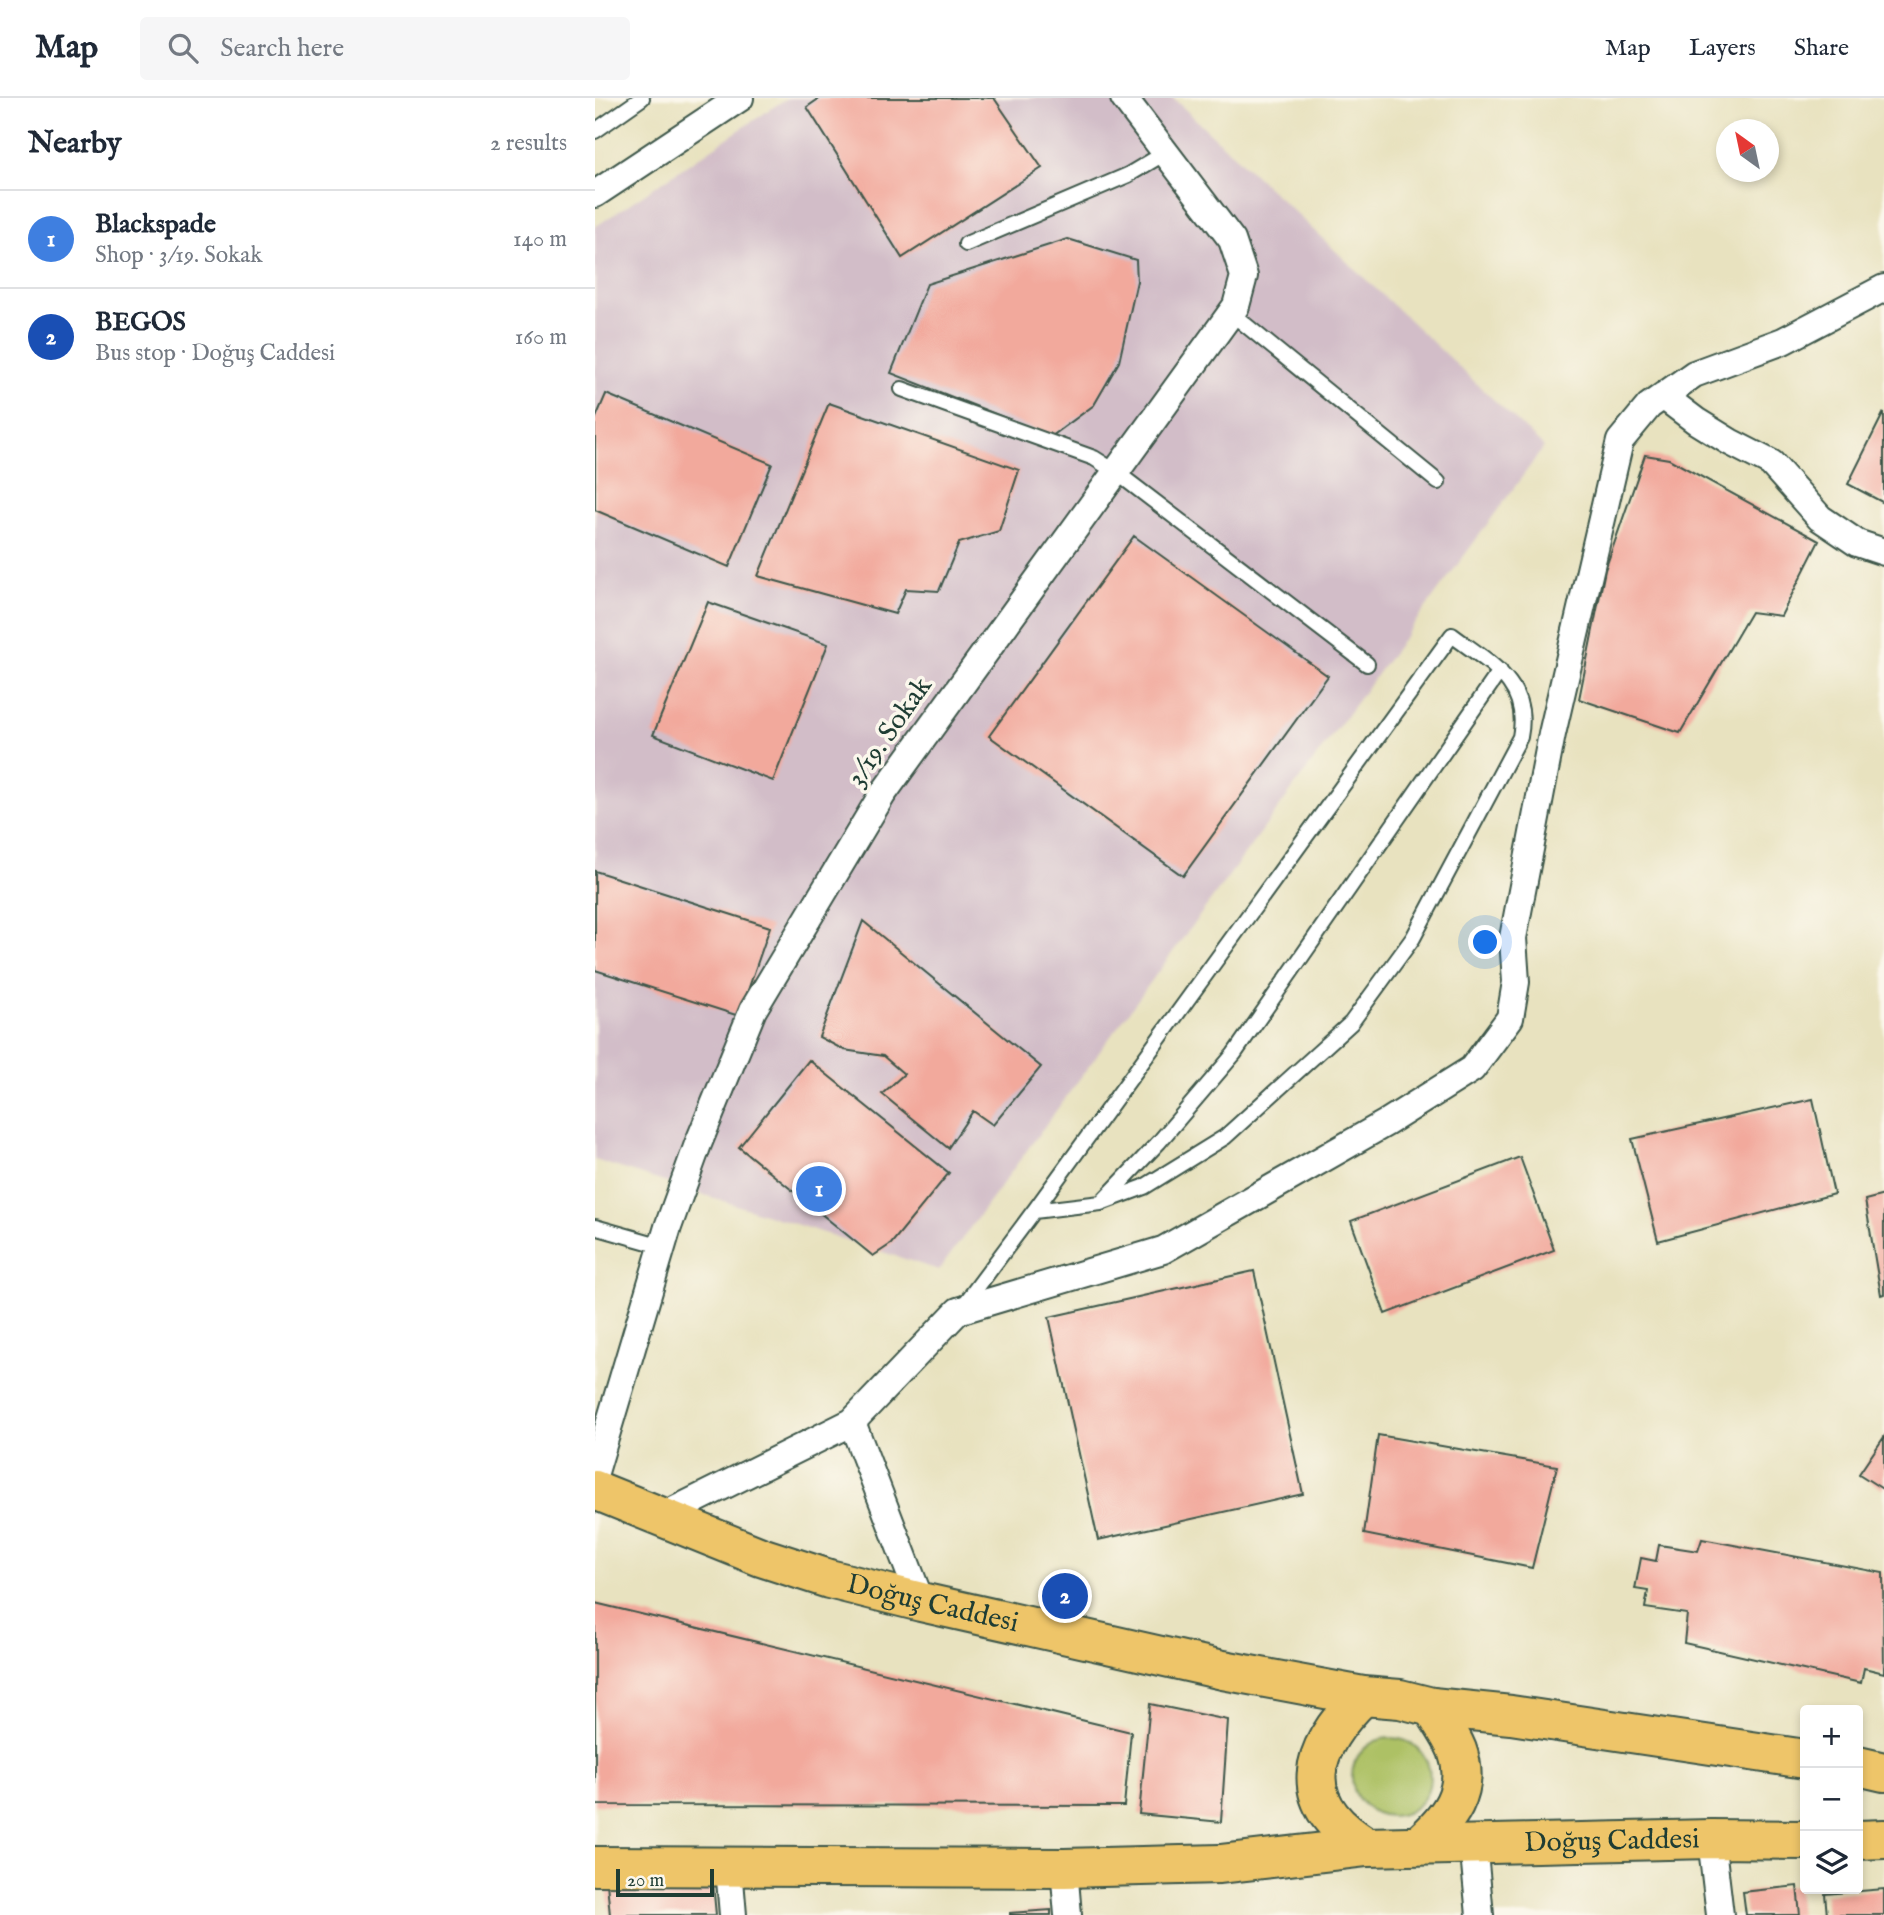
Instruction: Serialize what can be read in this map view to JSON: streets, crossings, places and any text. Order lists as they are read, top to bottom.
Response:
{
  "streets": {
    "main road": ["Doğuş Caddesi"],
    "street": ["3/19. Sokak"]
  },
  "scale_bar": "20 m",
  "north": "top left",
  "page": {
    "header": "Map",
    "search": "Search here",
    "nav": ["Map", "Layers", "Share"],
    "heading": ["Nearby", "2 results"],
    "list": [
      {
        "mark": "1",
        "name": "Blackspade",
        "note": "Shop · 3/19. Sokak",
        "value": "140 m"
      },
      {
        "mark": "2",
        "name": "BEGOS",
        "note": "Bus stop · Doğuş Caddesi",
        "value": "160 m"
      }
    ],
    "pins": ["1", "2"],
    "map_buttons": ["+", "−"],
    "scale": "20 m"
  }
}
